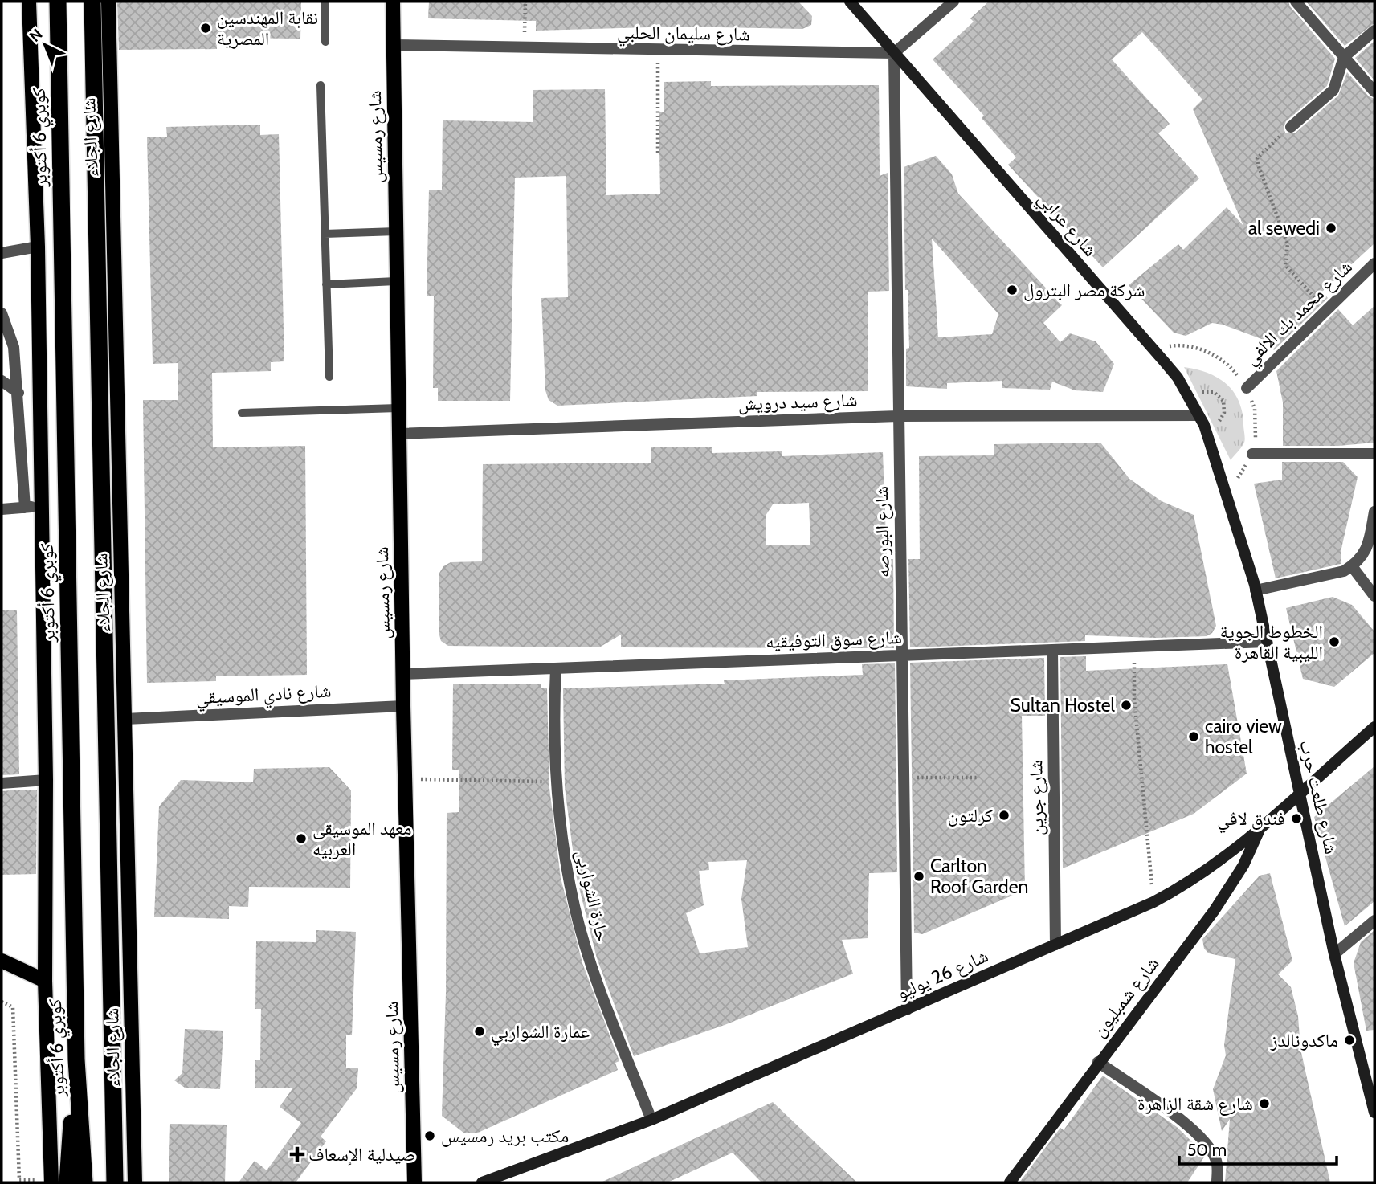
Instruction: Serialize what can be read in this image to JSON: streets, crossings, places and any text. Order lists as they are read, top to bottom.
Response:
{
  "streets": {
    "highway": ["كوبري 6 أكتوبر"],
    "main road": ["شارع رمسيس", "شارع الجلاء"],
    "street": [
      "شارع سليمان الحلبي",
      "شارع عرابي",
      "شارع محمد بك الالفي",
      "شارع سيد درويش",
      "شارع البورصه",
      "شارع سوق التوفيقيه",
      "شارع نادي الموسيقي",
      "شارع طلعت حرب",
      "شارع جرين",
      "حارة الشواربى",
      "شارع 26 يوليو",
      "شارع شمبليون"
    ]
  },
  "crossings": [
    ["شارع سليمان الحلبي", "شارع رمسيس"],
    ["شارع سليمان الحلبي", "شارع عرابي"],
    ["شارع سليمان الحلبي", "شارع البورصه"],
    ["شارع رمسيس", "شارع سيد درويش"],
    ["شارع رمسيس", "شارع سوق التوفيقيه"],
    ["شارع رمسيس", "شارع نادي الموسيقي"],
    ["شارع الجلاء", "شارع نادي الموسيقي"],
    ["شارع عرابي", "شارع سيد درويش"],
    ["شارع عرابي", "شارع البورصه"],
    ["شارع عرابي", "شارع طلعت حرب"],
    ["شارع سيد درويش", "شارع البورصه"],
    ["شارع البورصه", "شارع سوق التوفيقيه"],
    ["شارع البورصه", "شارع 26 يوليو"],
    ["شارع سوق التوفيقيه", "شارع طلعت حرب"],
    ["شارع سوق التوفيقيه", "شارع جرين"],
    ["شارع سوق التوفيقيه", "حارة الشواربى"],
    ["شارع طلعت حرب", "شارع 26 يوليو"],
    ["شارع جرين", "شارع 26 يوليو"],
    ["حارة الشواربى", "شارع 26 يوليو"],
    ["شارع 26 يوليو", "شارع شمبليون"]
  ],
  "places": {
    "other": [
      "نقابة المهندسين المصرية",
      "al sewedi",
      "شركة مصر البترول",
      "الخطوط الجوية الليبية القاهرة",
      "Sultan Hostel",
      "cairo view hostel",
      "كرلتون",
      "فندق لاڤي",
      "معهد الموسيقى العربيه",
      "Carlton Roof Garden",
      "عمارة الشواربي",
      "ماكدونالدز",
      "شارع شقة الزاهرة",
      "مكتب بريد رمسيس"
    ],
    "health": ["صيدلية الإسعاف"]
  },
  "scale_bar": "50 m",
  "north": "top left"
}
